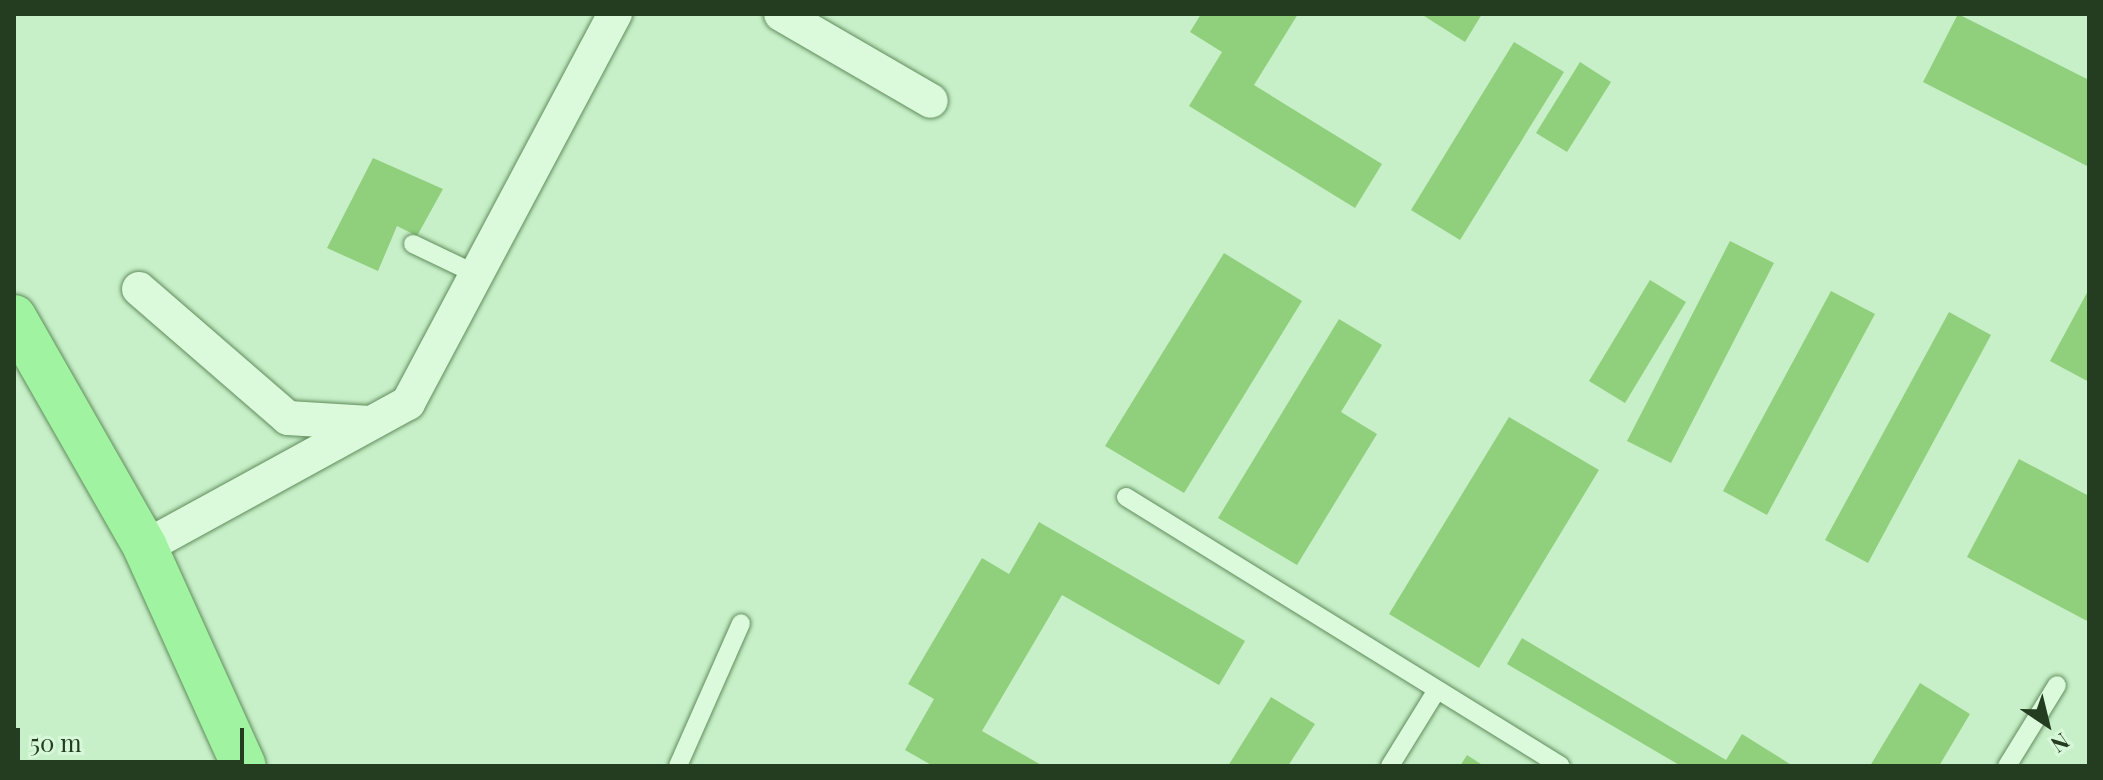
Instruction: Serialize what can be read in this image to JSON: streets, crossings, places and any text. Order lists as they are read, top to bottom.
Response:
{
  "scale_bar": "50 m",
  "north": "bottom right"
}
